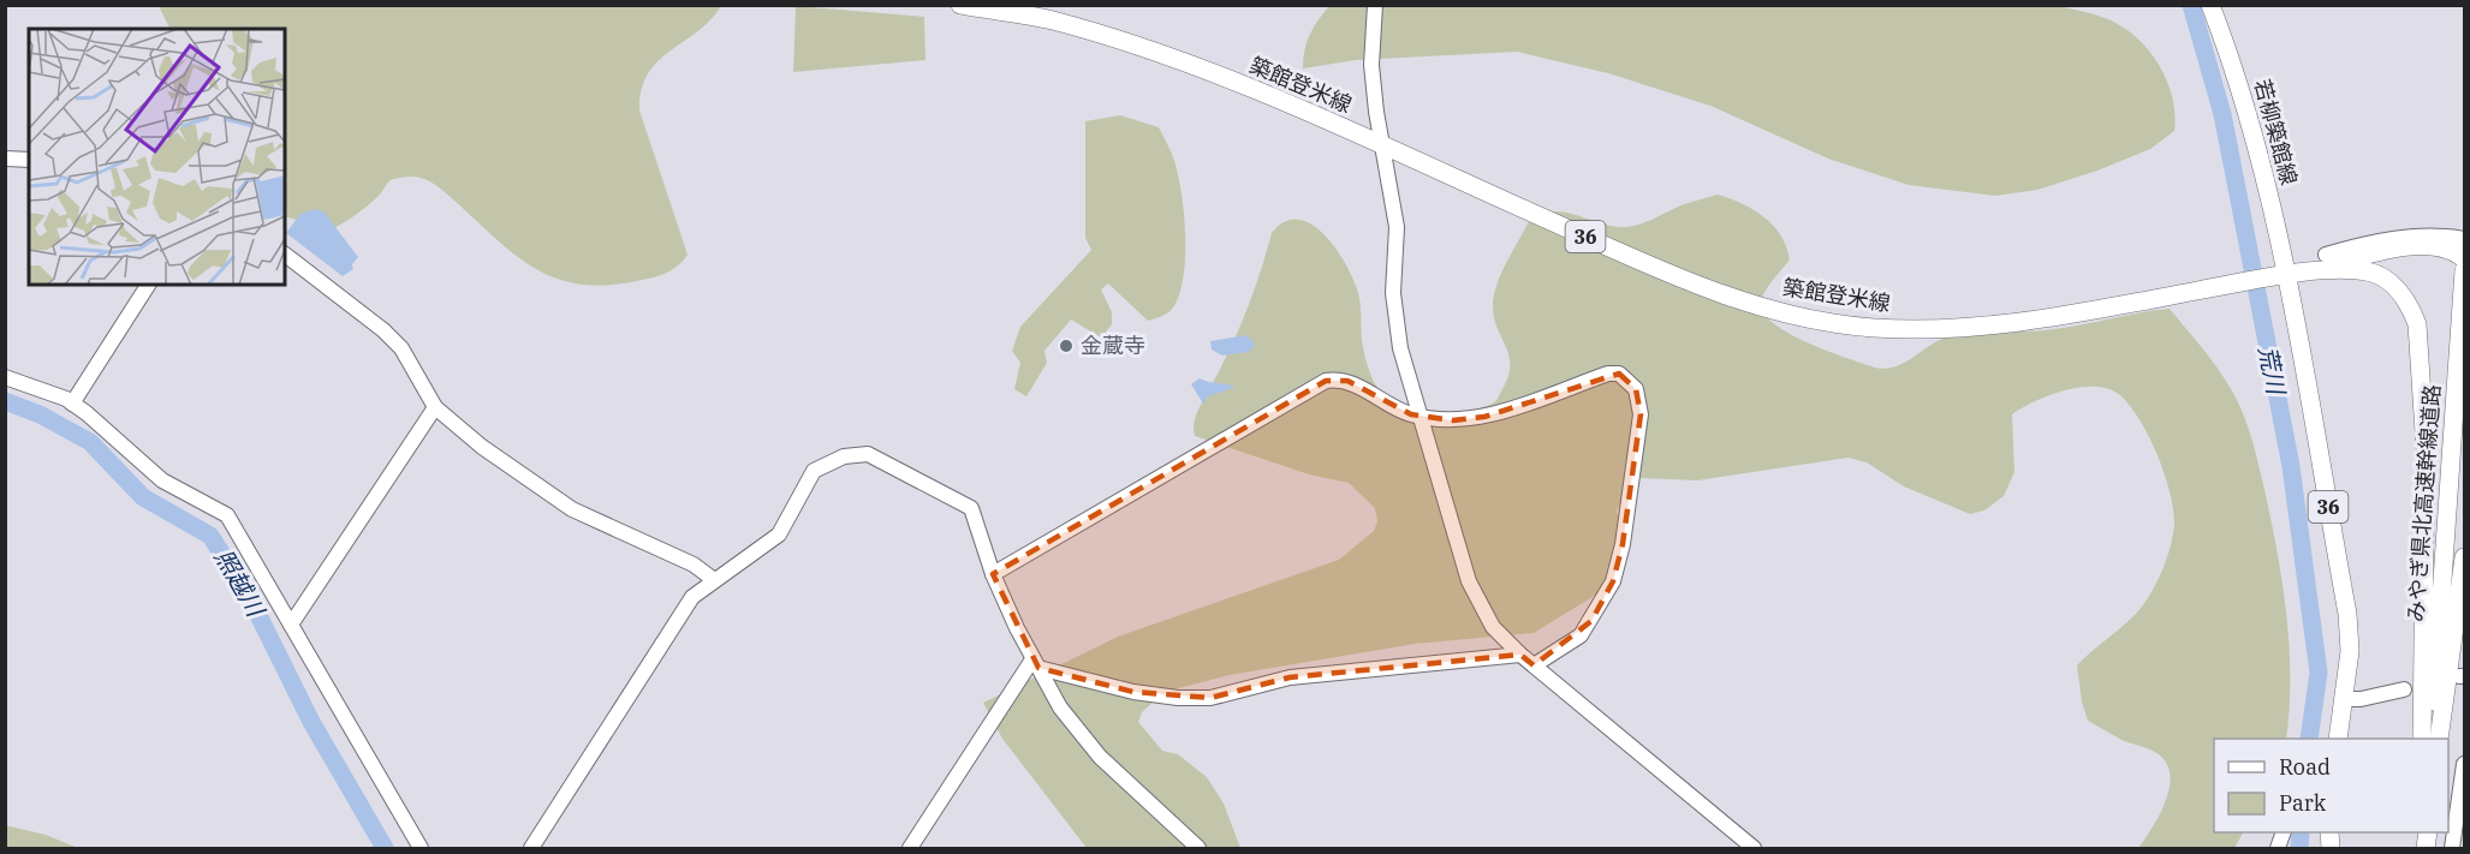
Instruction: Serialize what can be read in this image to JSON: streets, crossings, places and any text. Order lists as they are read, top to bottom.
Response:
{
  "streets": {
    "main road": [
      "築館登米線",
      "若柳築館線",
      "36",
      "みやぎ県北高速幹線道路"
    ]
  },
  "crossings": [
    ["築館登米線", "若柳築館線"],
    ["築館登米線", "36"],
    ["若柳築館線", "36"]
  ],
  "water": ["荒川", "照越川"],
  "places": ["金蔵寺"],
  "legend": ["Road", "Park"]
}
